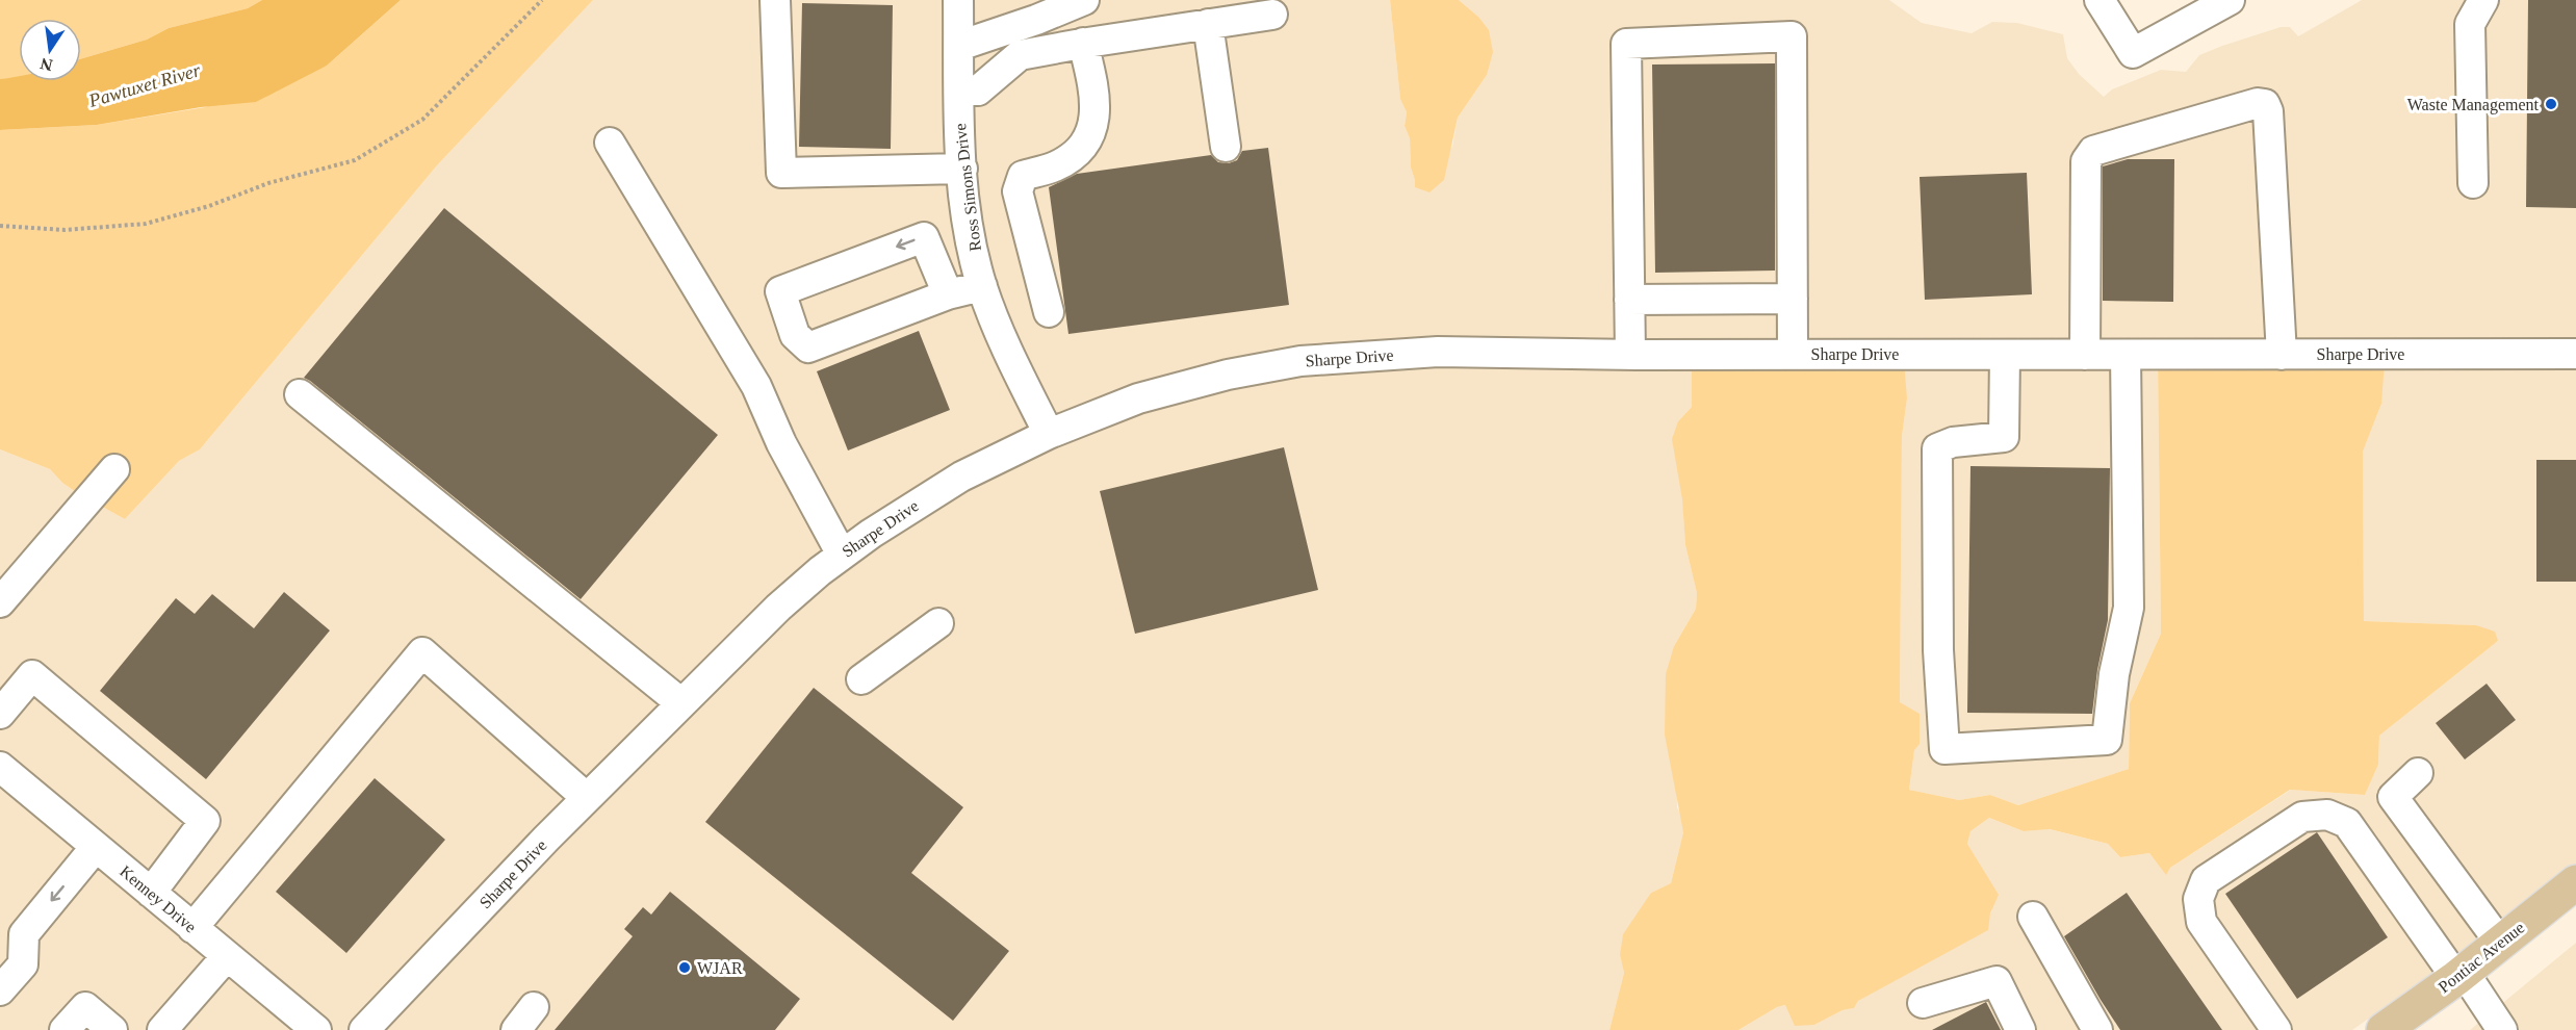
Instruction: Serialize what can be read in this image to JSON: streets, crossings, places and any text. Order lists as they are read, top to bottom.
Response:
{
  "streets": {
    "main road": ["Pontiac Avenue"],
    "street": ["Ross Simons Drive", "Sharpe Drive", "Kenney Drive"]
  },
  "crossings": [
    ["Ross Simons Drive", "Sharpe Drive"]
  ],
  "water": ["Pawtuxet River"],
  "places": ["Waste Management", "WJAR"],
  "north": "bottom"
}
